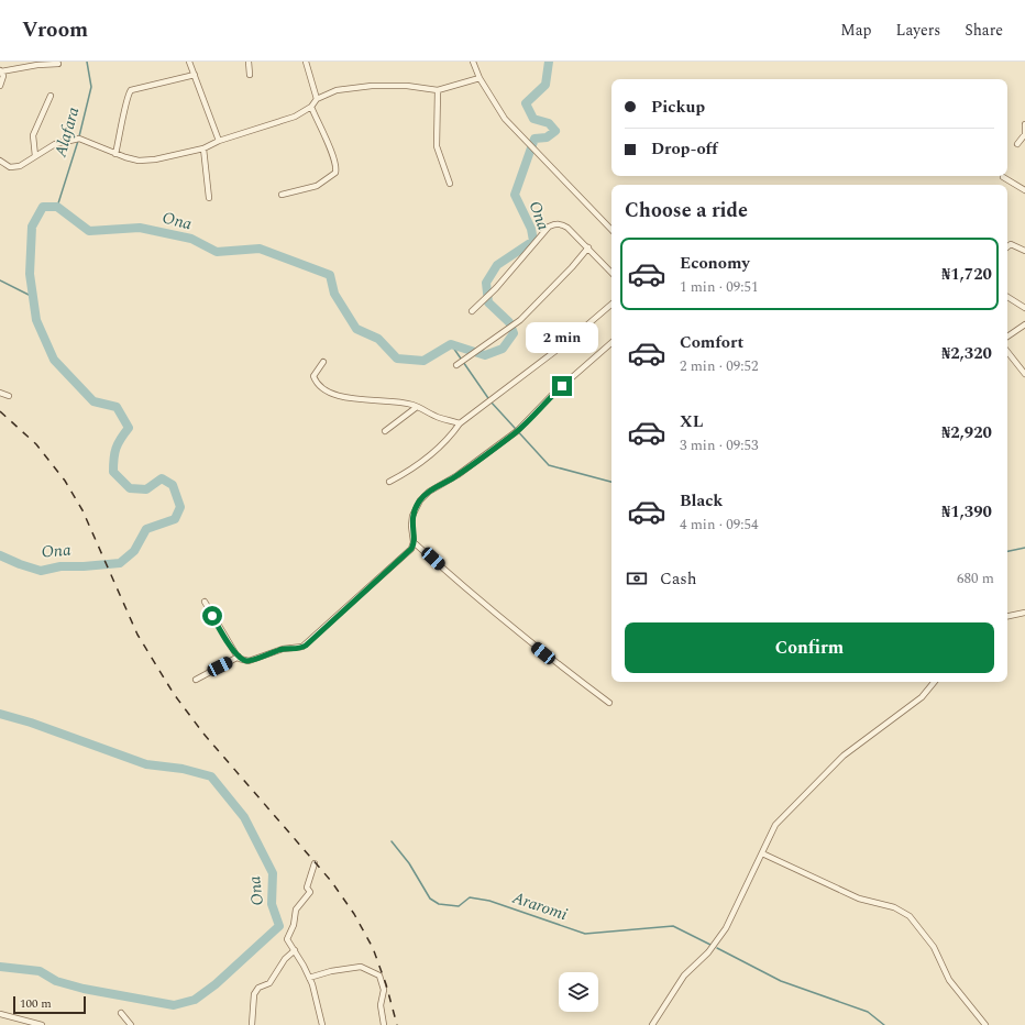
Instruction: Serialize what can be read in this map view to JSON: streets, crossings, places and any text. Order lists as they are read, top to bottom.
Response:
{
  "water": ["Alafara", "Ona", "Araromi"],
  "scale_bar": "100 m",
  "page": {
    "header": "Vroom",
    "nav": ["Map", "Layers", "Share"],
    "banner": ["Pickup", "Drop-off"],
    "heading": "Choose a ride",
    "list": [
      {
        "name": "Economy",
        "note": "1 min · 09:51",
        "value": "₦1,720"
      },
      {
        "name": "Comfort",
        "note": "2 min · 09:52",
        "value": "₦2,320"
      },
      {
        "name": "XL",
        "note": "3 min · 09:53",
        "value": "₦2,920"
      },
      {
        "name": "Black",
        "note": "4 min · 09:54",
        "value": "₦1,390"
      }
    ],
    "bubble": "2 min",
    "pay": ["Cash", "680 m"],
    "buttons": "Confirm",
    "scale": "100 m"
  }
}
